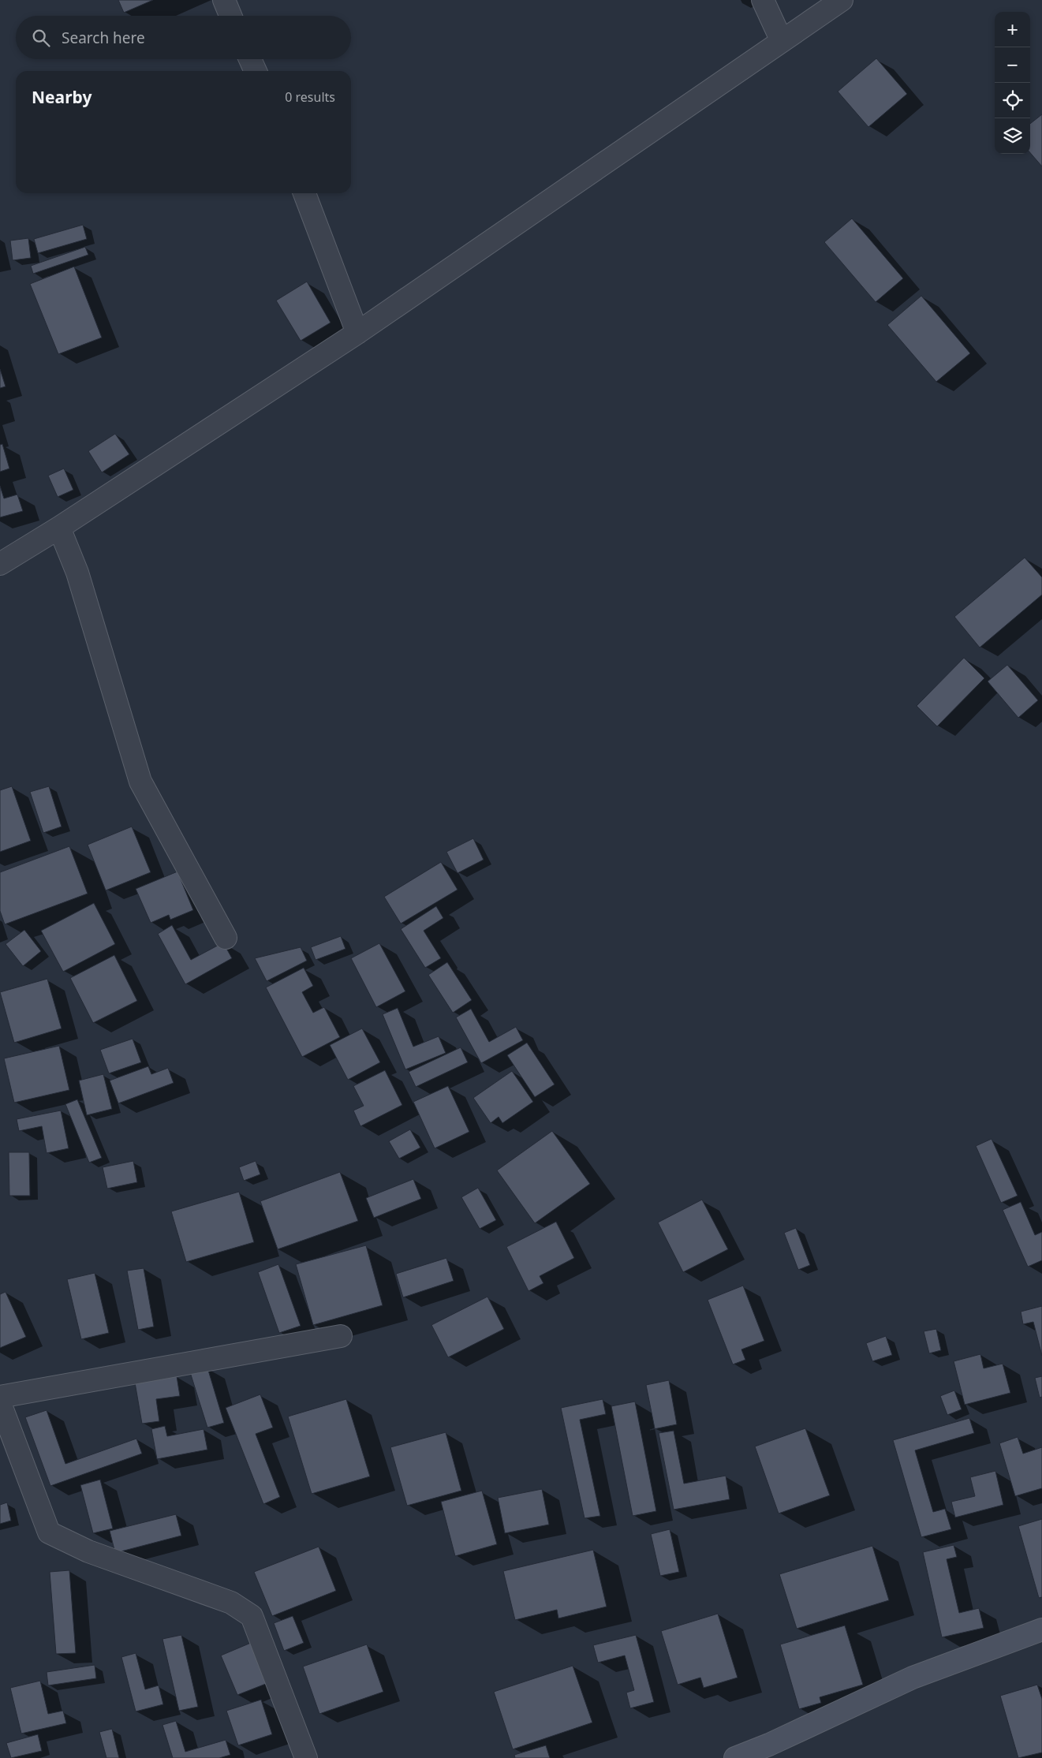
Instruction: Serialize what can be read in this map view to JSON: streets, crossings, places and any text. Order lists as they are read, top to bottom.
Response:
{
  "page": {
    "map_buttons": ["+", "−"],
    "search": "Search here",
    "heading": ["Nearby", "0 results"]
  }
}
